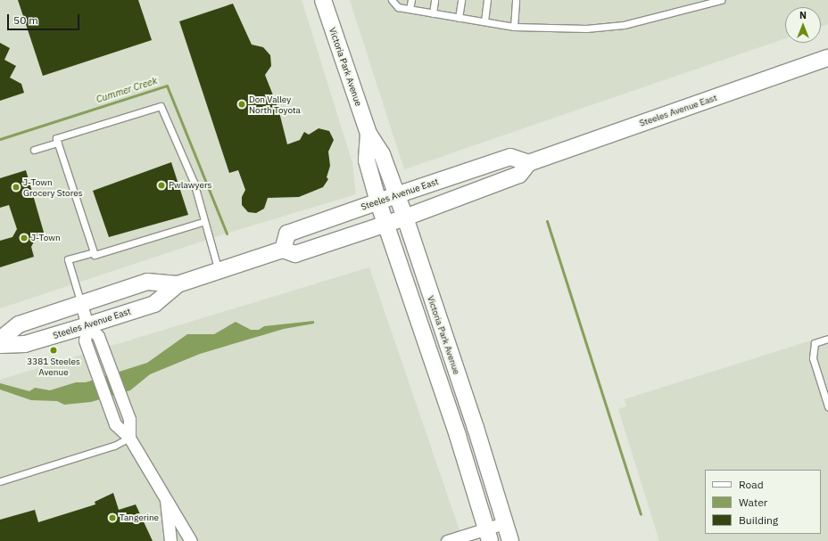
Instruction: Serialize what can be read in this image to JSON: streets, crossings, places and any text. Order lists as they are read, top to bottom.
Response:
{
  "streets": {
    "main road": ["Victoria Park Avenue", "Steeles Avenue East"]
  },
  "crossings": [
    ["Victoria Park Avenue", "Steeles Avenue East"]
  ],
  "water": ["Cummer Creek"],
  "places": [
    "Don Valley North Toyota",
    "Pwlawyers",
    "J-Town Grocery Stores",
    "J-Town",
    "3381 Steeles Avenue",
    "Tangerine"
  ],
  "legend": ["Road", "Water", "Building"],
  "scale_bar": "50 m",
  "north": "top"
}
